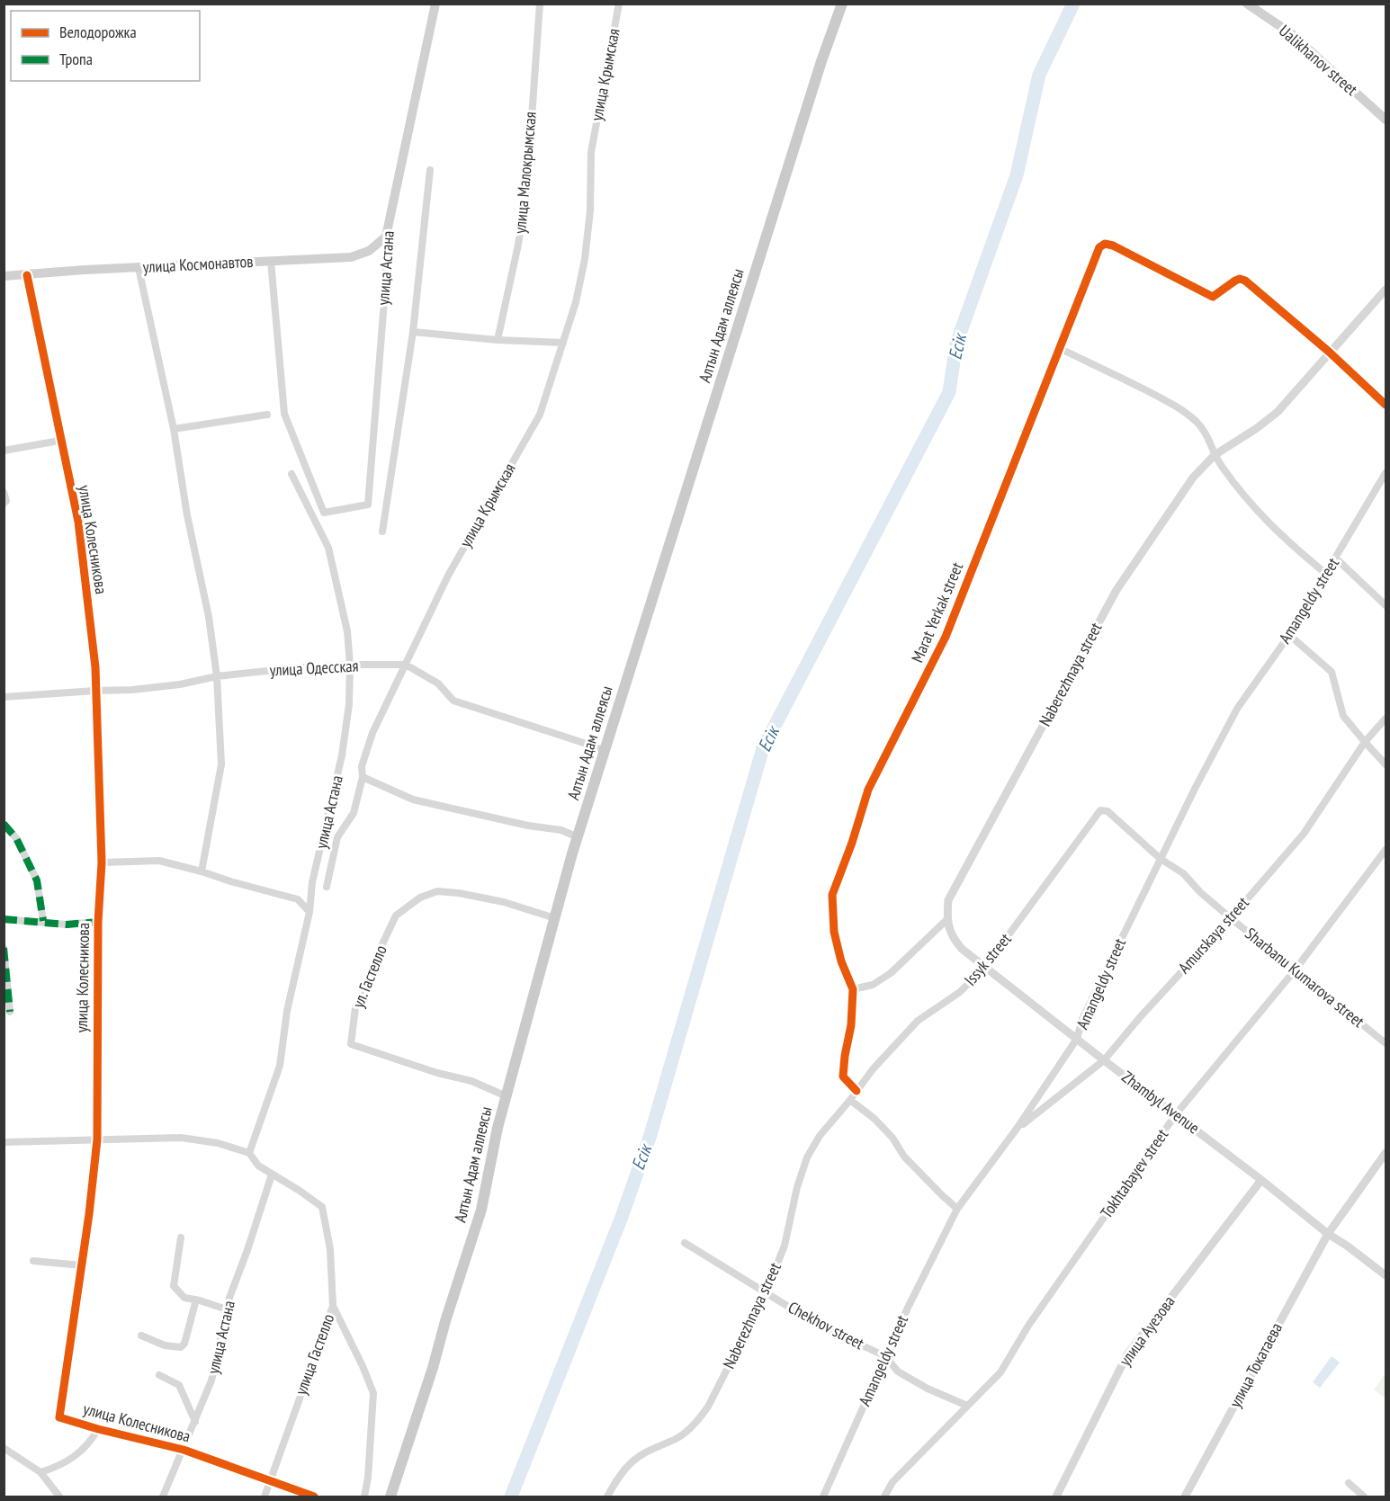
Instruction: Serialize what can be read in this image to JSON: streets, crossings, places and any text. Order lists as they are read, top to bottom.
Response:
{
  "streets": {
    "main road": [
      "Ualikhanov street",
      "улица Космонавтов",
      "улица Астана",
      "Алтын Адам аллеясы"
    ],
    "street": [
      "улица Крымская",
      "улица Малокрымская",
      "улица Колесникова",
      "Amangeldy street",
      "Marat Yerkak street",
      "улица Одесская",
      "Naberezhnaya street",
      "Amurskaya street",
      "Issyk street",
      "ул. Гастелло",
      "Sharbanu Kumarova street",
      "Zhambyl Avenue",
      "Tokhtabayev street",
      "Chekhov street",
      "улица Ауезова",
      "улица Гастелло",
      "улица Токатаева"
    ]
  },
  "crossings": [
    ["улица Крымская", "улица Одесская"],
    ["улица Космонавтов", "улица Астана"],
    ["улица Космонавтов", "улица Колесникова"],
    ["улица Астана", "улица Колесникова"],
    ["улица Астана", "улица Одесская"],
    ["улица Астана", "улица Гастелло"],
    ["Алтын Адам аллеясы", "улица Одесская"],
    ["Алтын Адам аллеясы", "ул. Гастелло"],
    ["улица Колесникова", "улица Одесская"],
    ["улица Колесникова", "улица Гастелло"],
    ["Amangeldy street", "Amurskaya street"],
    ["Amangeldy street", "Sharbanu Kumarova street"],
    ["Amangeldy street", "Zhambyl Avenue"],
    ["Amangeldy street", "Chekhov street"],
    ["Marat Yerkak street", "Naberezhnaya street"],
    ["Naberezhnaya street", "Issyk street"],
    ["Naberezhnaya street", "Zhambyl Avenue"],
    ["Naberezhnaya street", "Chekhov street"],
    ["Amurskaya street", "Sharbanu Kumarova street"],
    ["Amurskaya street", "Zhambyl Avenue"],
    ["Issyk street", "Sharbanu Kumarova street"],
    ["Issyk street", "Zhambyl Avenue"],
    ["Sharbanu Kumarova street", "Tokhtabayev street"],
    ["Zhambyl Avenue", "Tokhtabayev street"],
    ["Zhambyl Avenue", "улица Ауезова"],
    ["Zhambyl Avenue", "улица Токатаева"],
    ["Tokhtabayev street", "Chekhov street"]
  ],
  "water": ["Есік"],
  "legend": ["Велодорожка", "Тропа"]
}
